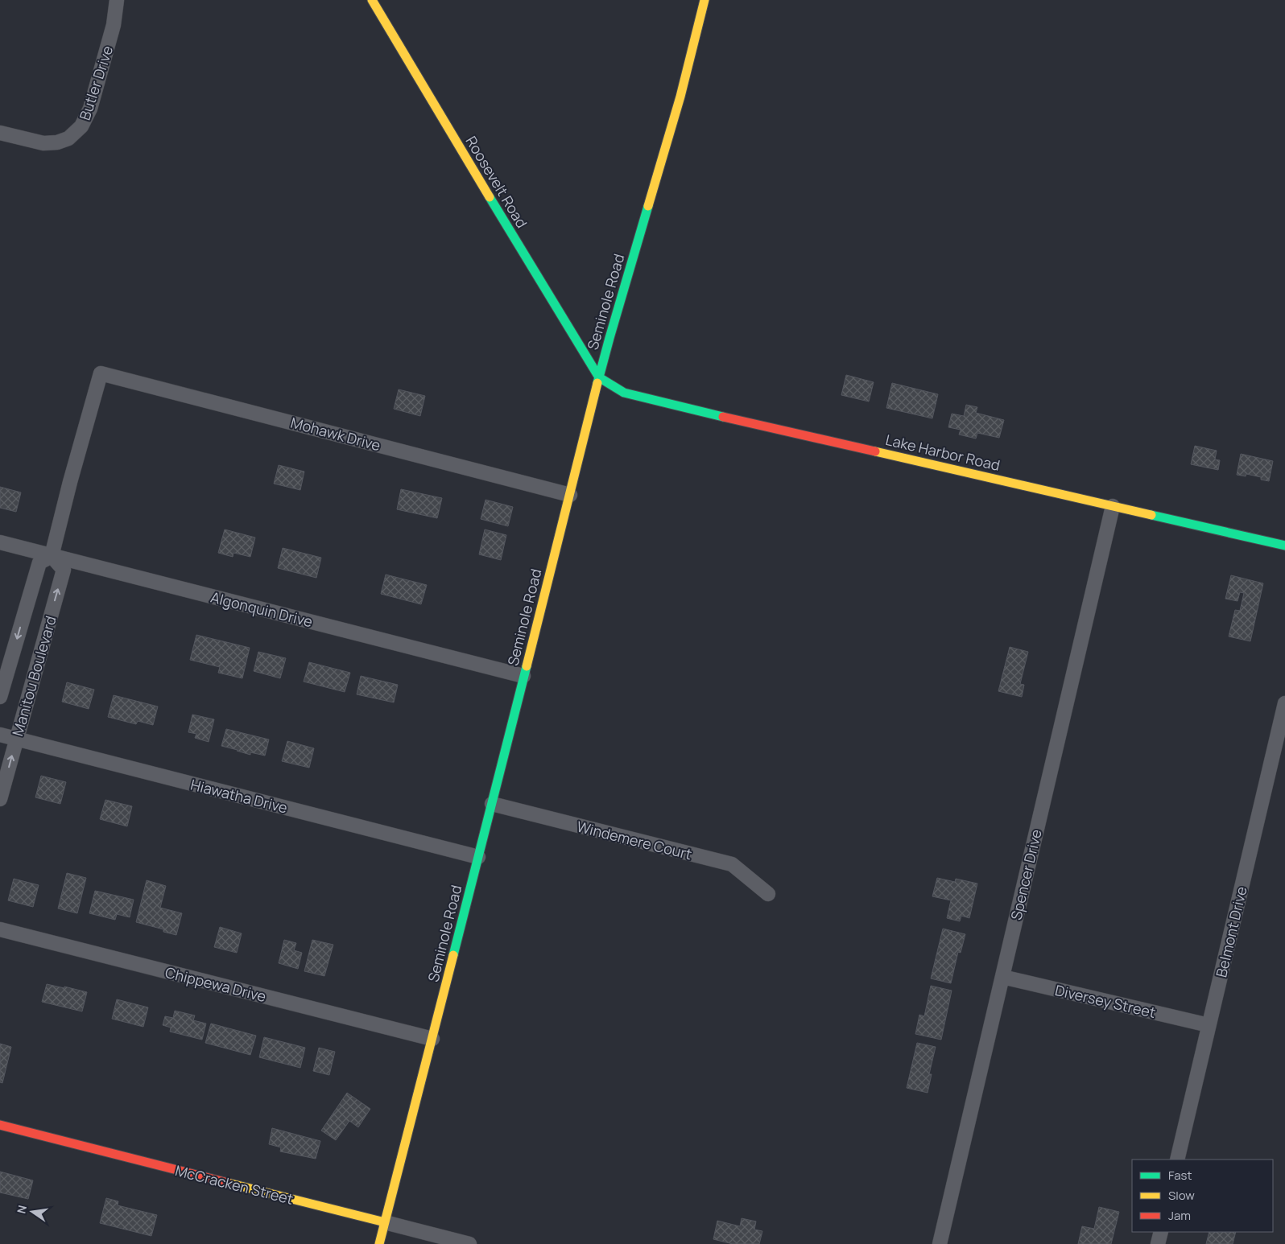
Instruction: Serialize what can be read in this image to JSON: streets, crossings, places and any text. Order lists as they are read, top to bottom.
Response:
{
  "streets": {
    "street": [
      "Butler Drive",
      "Roosevelt Road",
      "Seminole Road",
      "Mohawk Drive",
      "Lake Harbor Road",
      "Algonquin Drive",
      "Manitou Boulevard",
      "Hiawatha Drive",
      "Windemere Court",
      "Spencer Drive",
      "Belmont Drive",
      "Chippewa Drive",
      "Diversey Street",
      "McCracken Street"
    ]
  },
  "crossings": [
    ["Roosevelt Road", "Seminole Road"],
    ["Roosevelt Road", "Lake Harbor Road"],
    ["Seminole Road", "Mohawk Drive"],
    ["Seminole Road", "Lake Harbor Road"],
    ["Seminole Road", "Algonquin Drive"],
    ["Seminole Road", "Hiawatha Drive"],
    ["Seminole Road", "Windemere Court"],
    ["Seminole Road", "Chippewa Drive"],
    ["Seminole Road", "McCracken Street"],
    ["Mohawk Drive", "Algonquin Drive"],
    ["Mohawk Drive", "Manitou Boulevard"],
    ["Lake Harbor Road", "Spencer Drive"],
    ["Algonquin Drive", "Manitou Boulevard"],
    ["Manitou Boulevard", "Hiawatha Drive"],
    ["Spencer Drive", "Diversey Street"],
    ["Belmont Drive", "Diversey Street"]
  ],
  "legend": ["Fast", "Slow", "Jam"],
  "north": "left"
}
